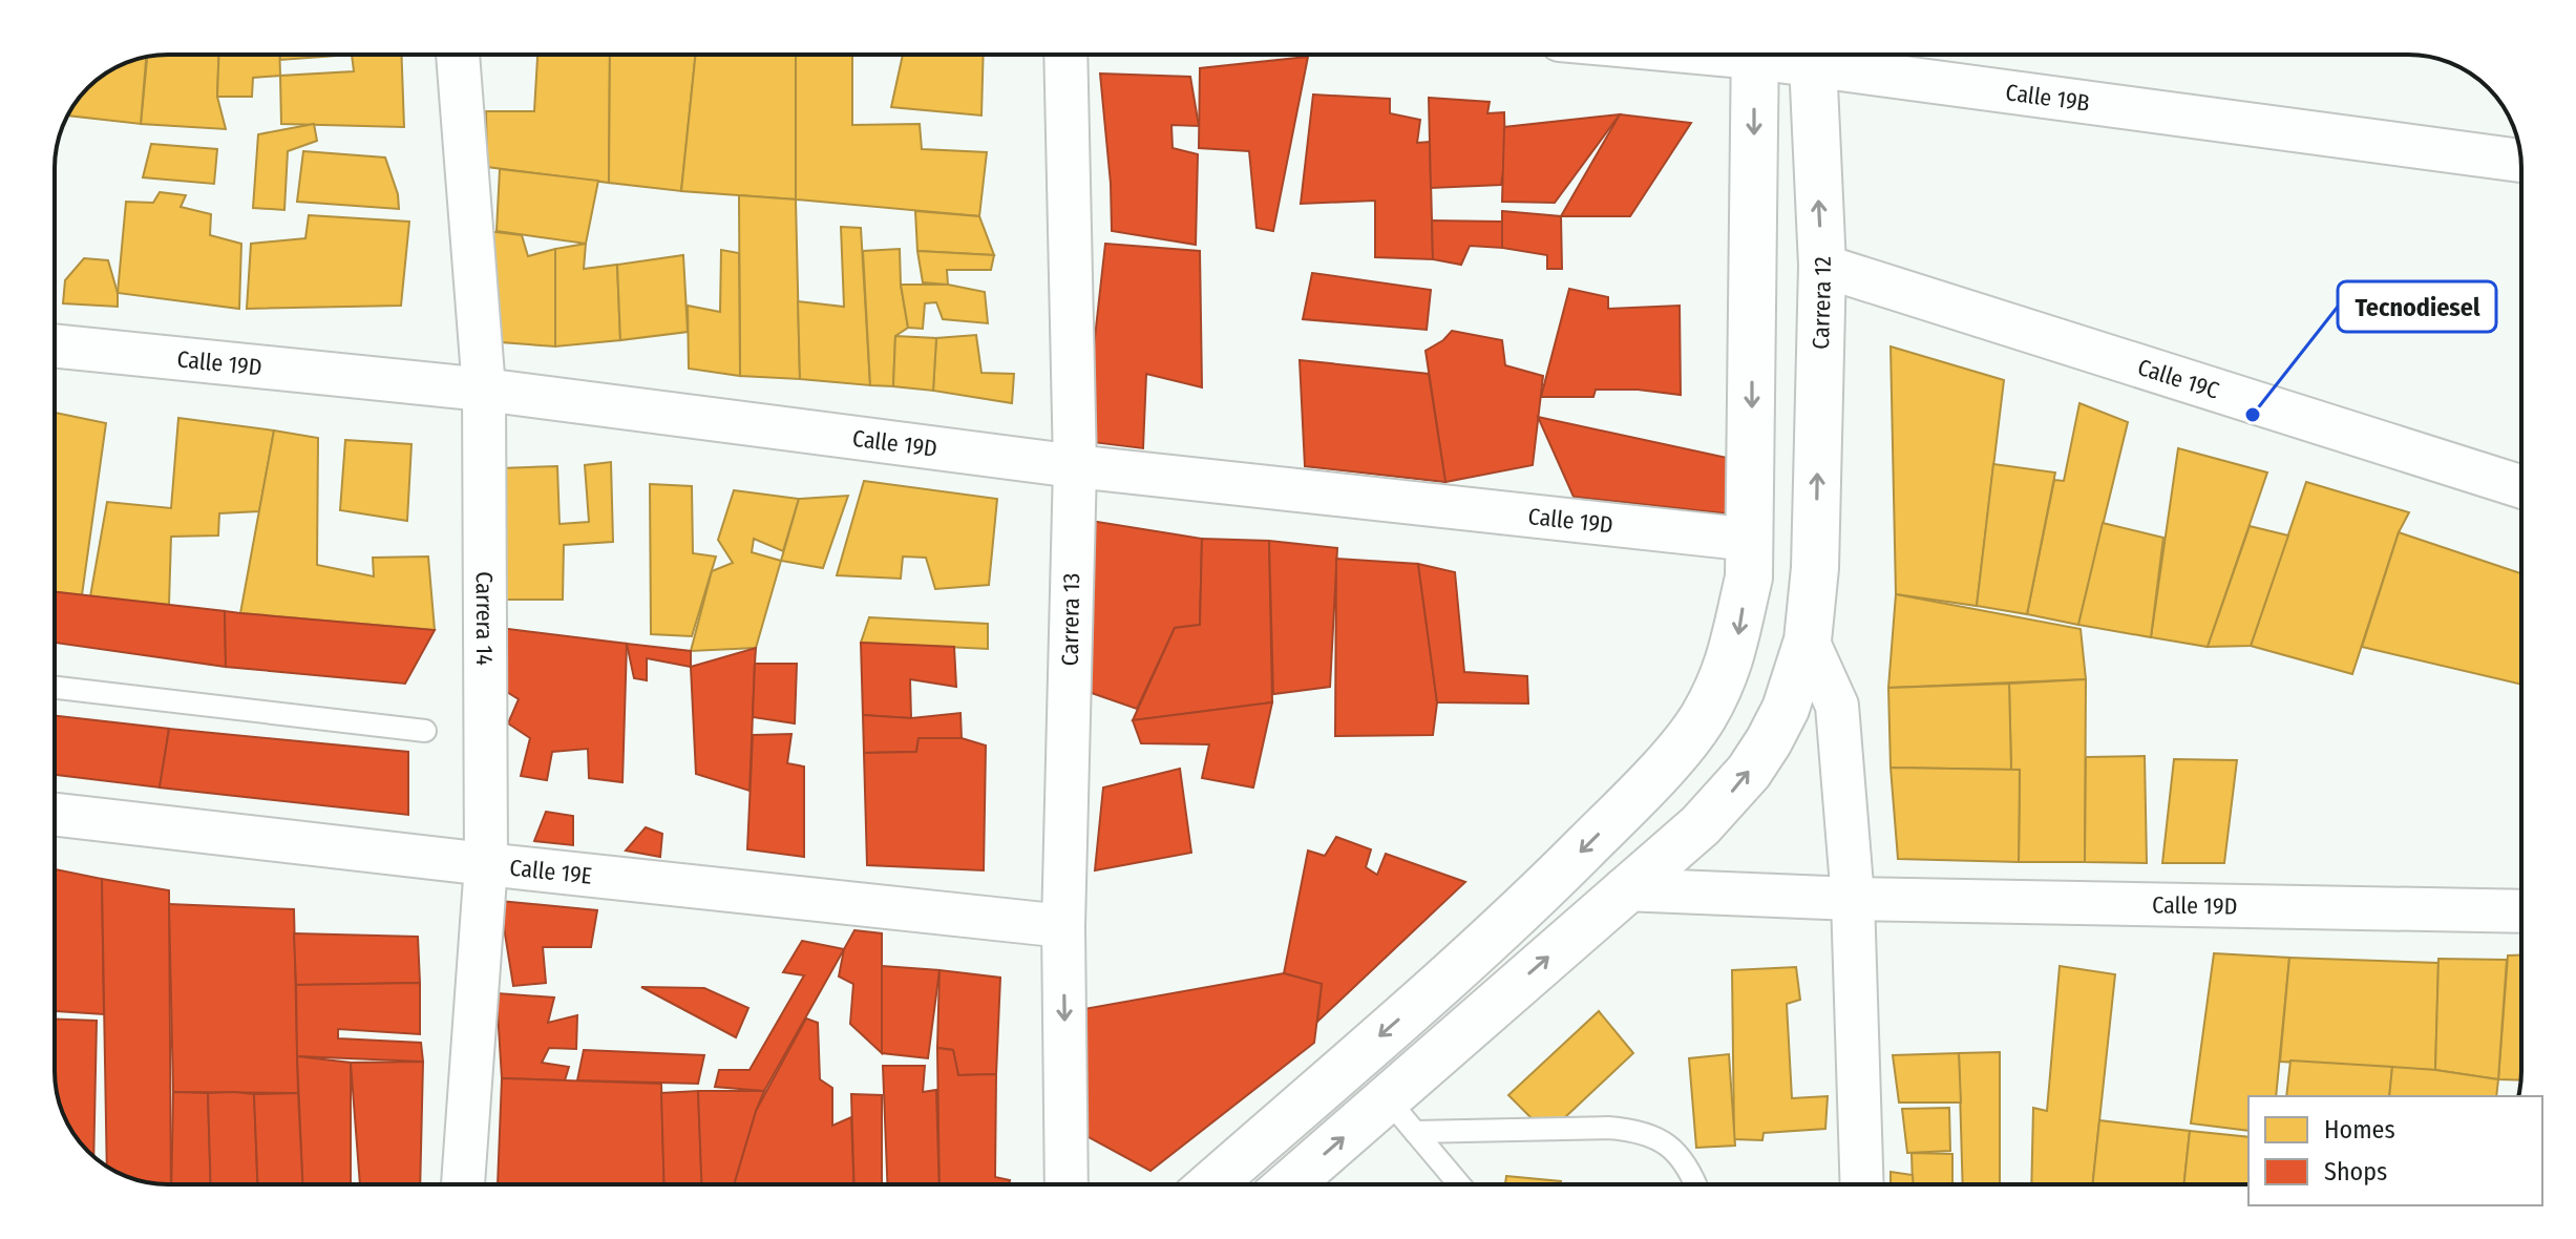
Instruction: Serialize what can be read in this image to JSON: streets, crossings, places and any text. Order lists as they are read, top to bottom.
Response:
{
  "streets": {
    "street": [
      "Calle 19B",
      "Carrera 12",
      "Calle 19D",
      "Calle 19C",
      "Carrera 14",
      "Carrera 13",
      "Calle 19E"
    ]
  },
  "crossings": [
    ["Carrera 12", "Calle 19D"],
    ["Carrera 12", "Calle 19C"],
    ["Calle 19D", "Carrera 14"],
    ["Calle 19D", "Carrera 13"],
    ["Carrera 14", "Calle 19E"],
    ["Carrera 13", "Calle 19E"]
  ],
  "places": ["Tecnodiesel"],
  "legend": ["Homes", "Shops"]
}
